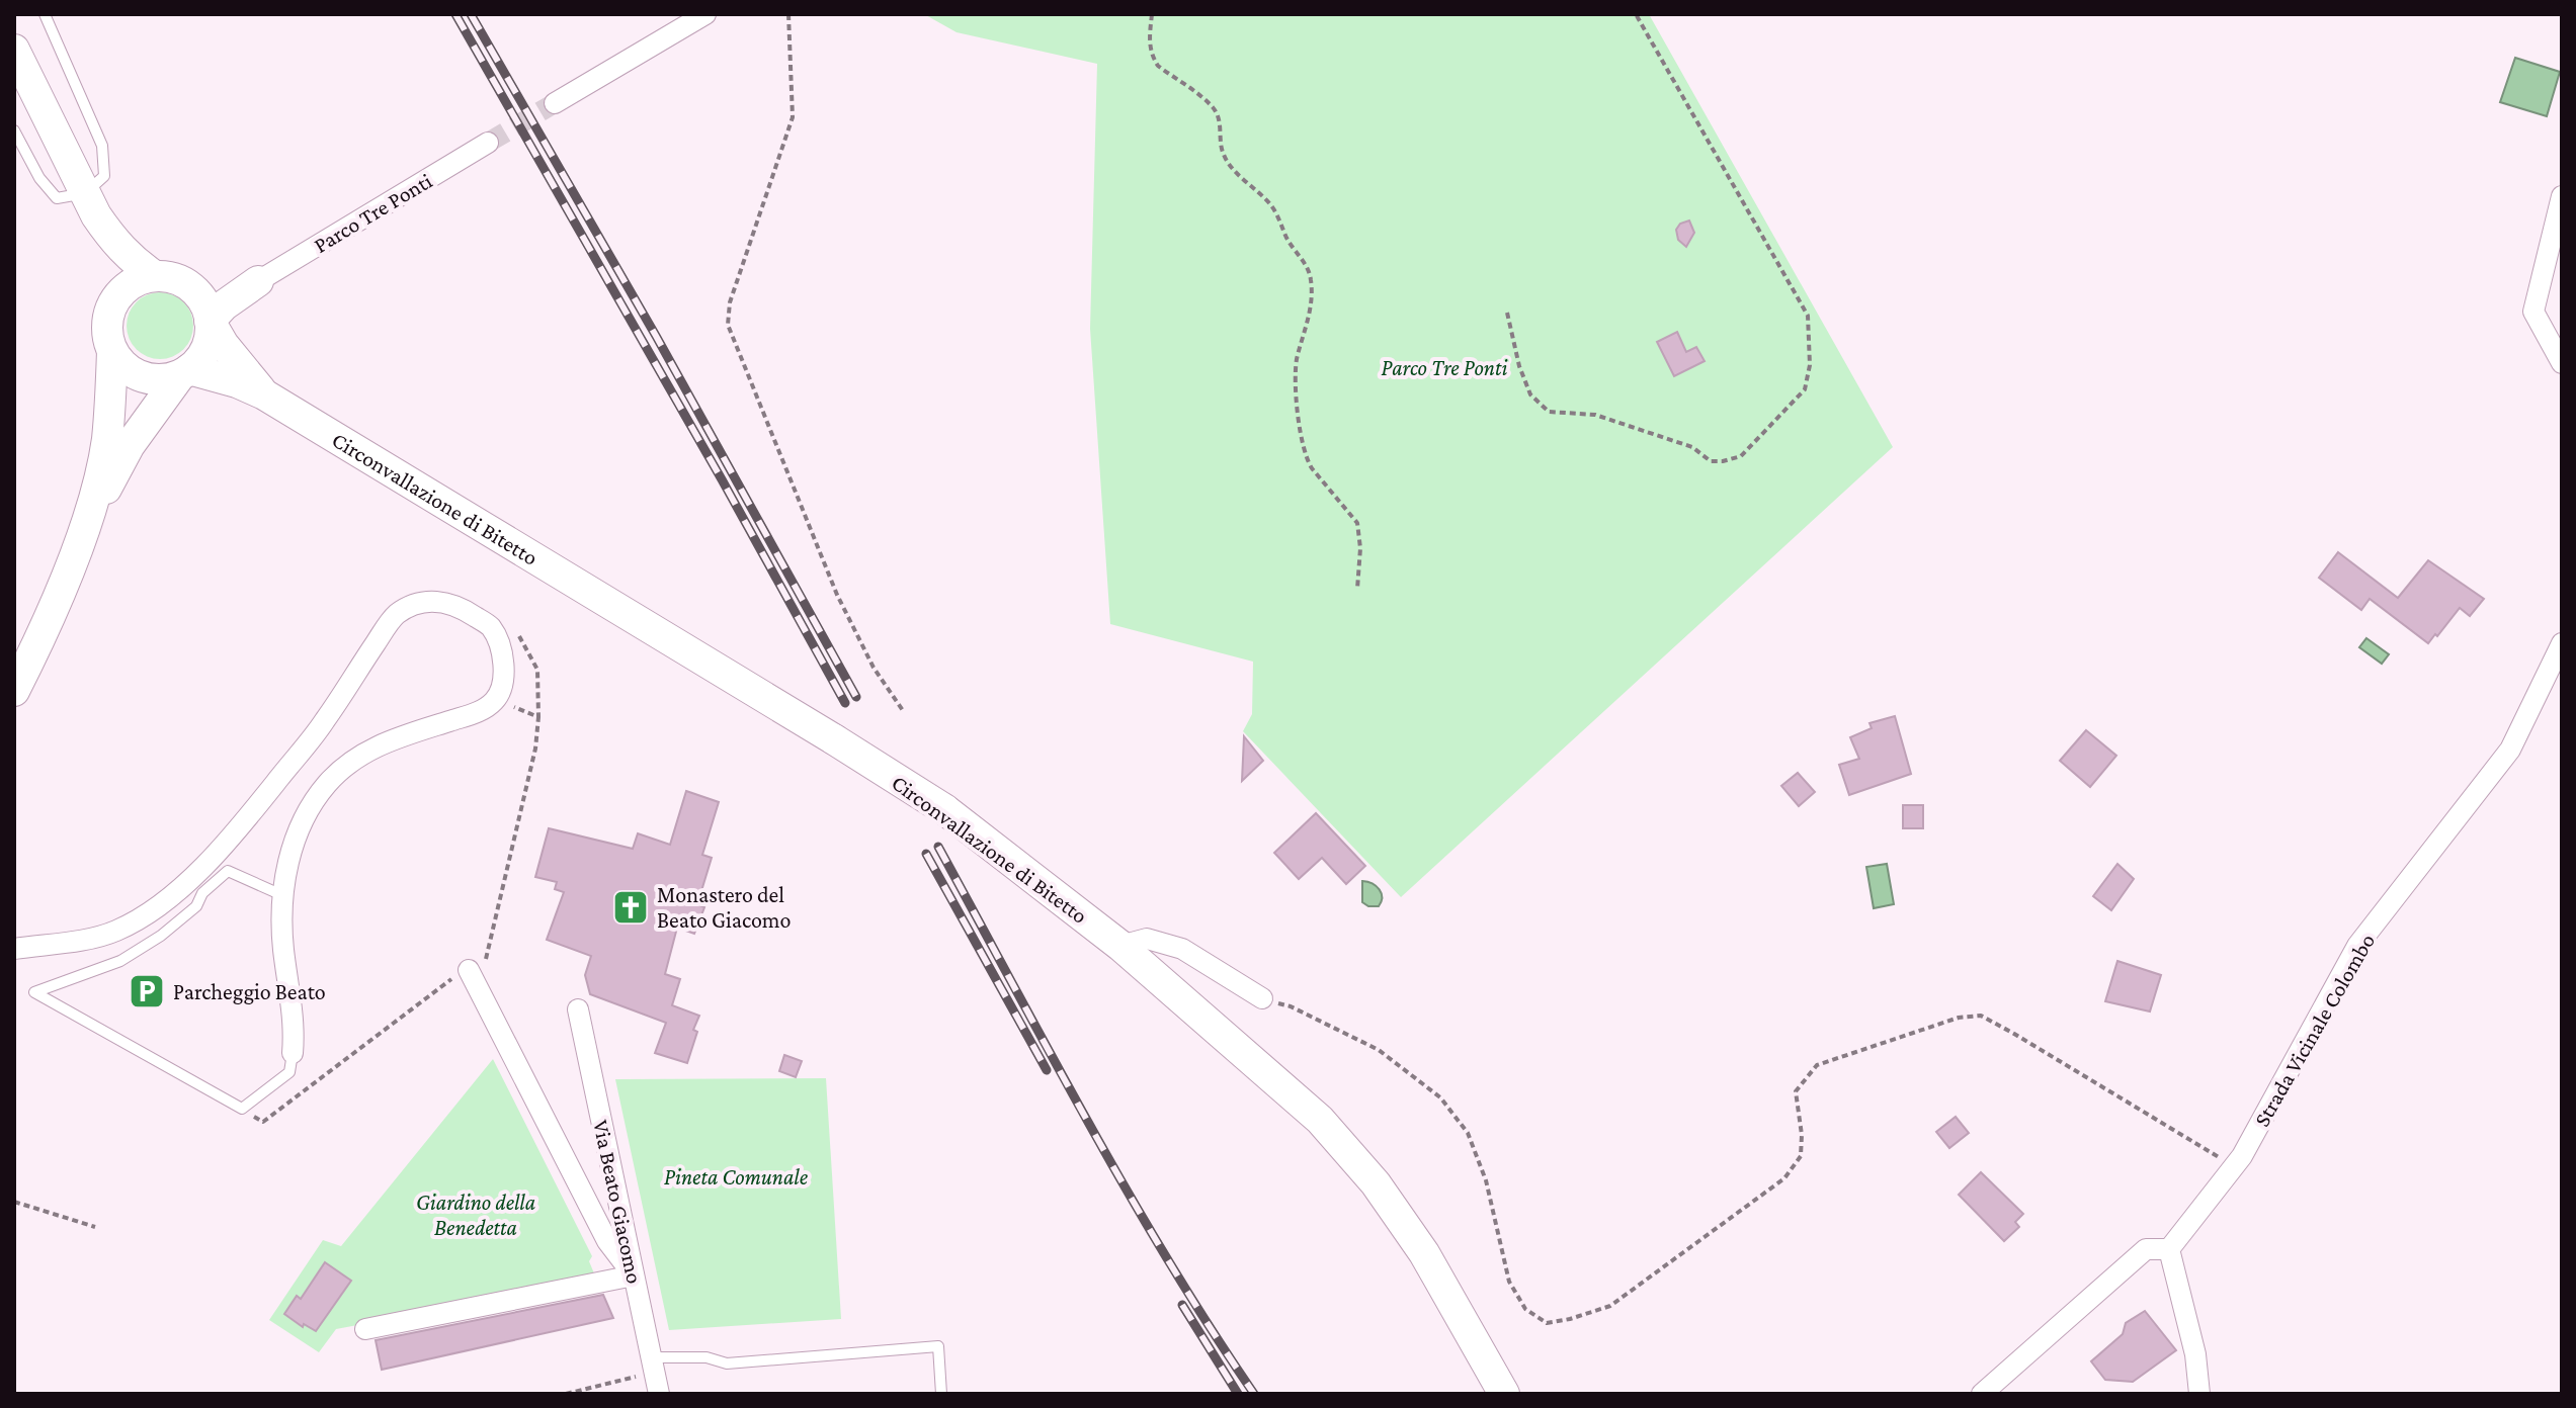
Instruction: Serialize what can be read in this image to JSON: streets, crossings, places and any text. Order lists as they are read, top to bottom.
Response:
{
  "streets": {
    "main road": ["Circonvallazione di Bitetto"],
    "street": ["Parco Tre Ponti", "Strada Vicinale Colombo", "Via Beato Giacomo"]
  },
  "parks": ["Parco Tre Ponti", "Pineta Comunale", "Giardino della Benedetta"],
  "places": {
    "church": ["Monastero del Beato Giacomo"],
    "parking": ["Parcheggio Beato"]
  }
}
